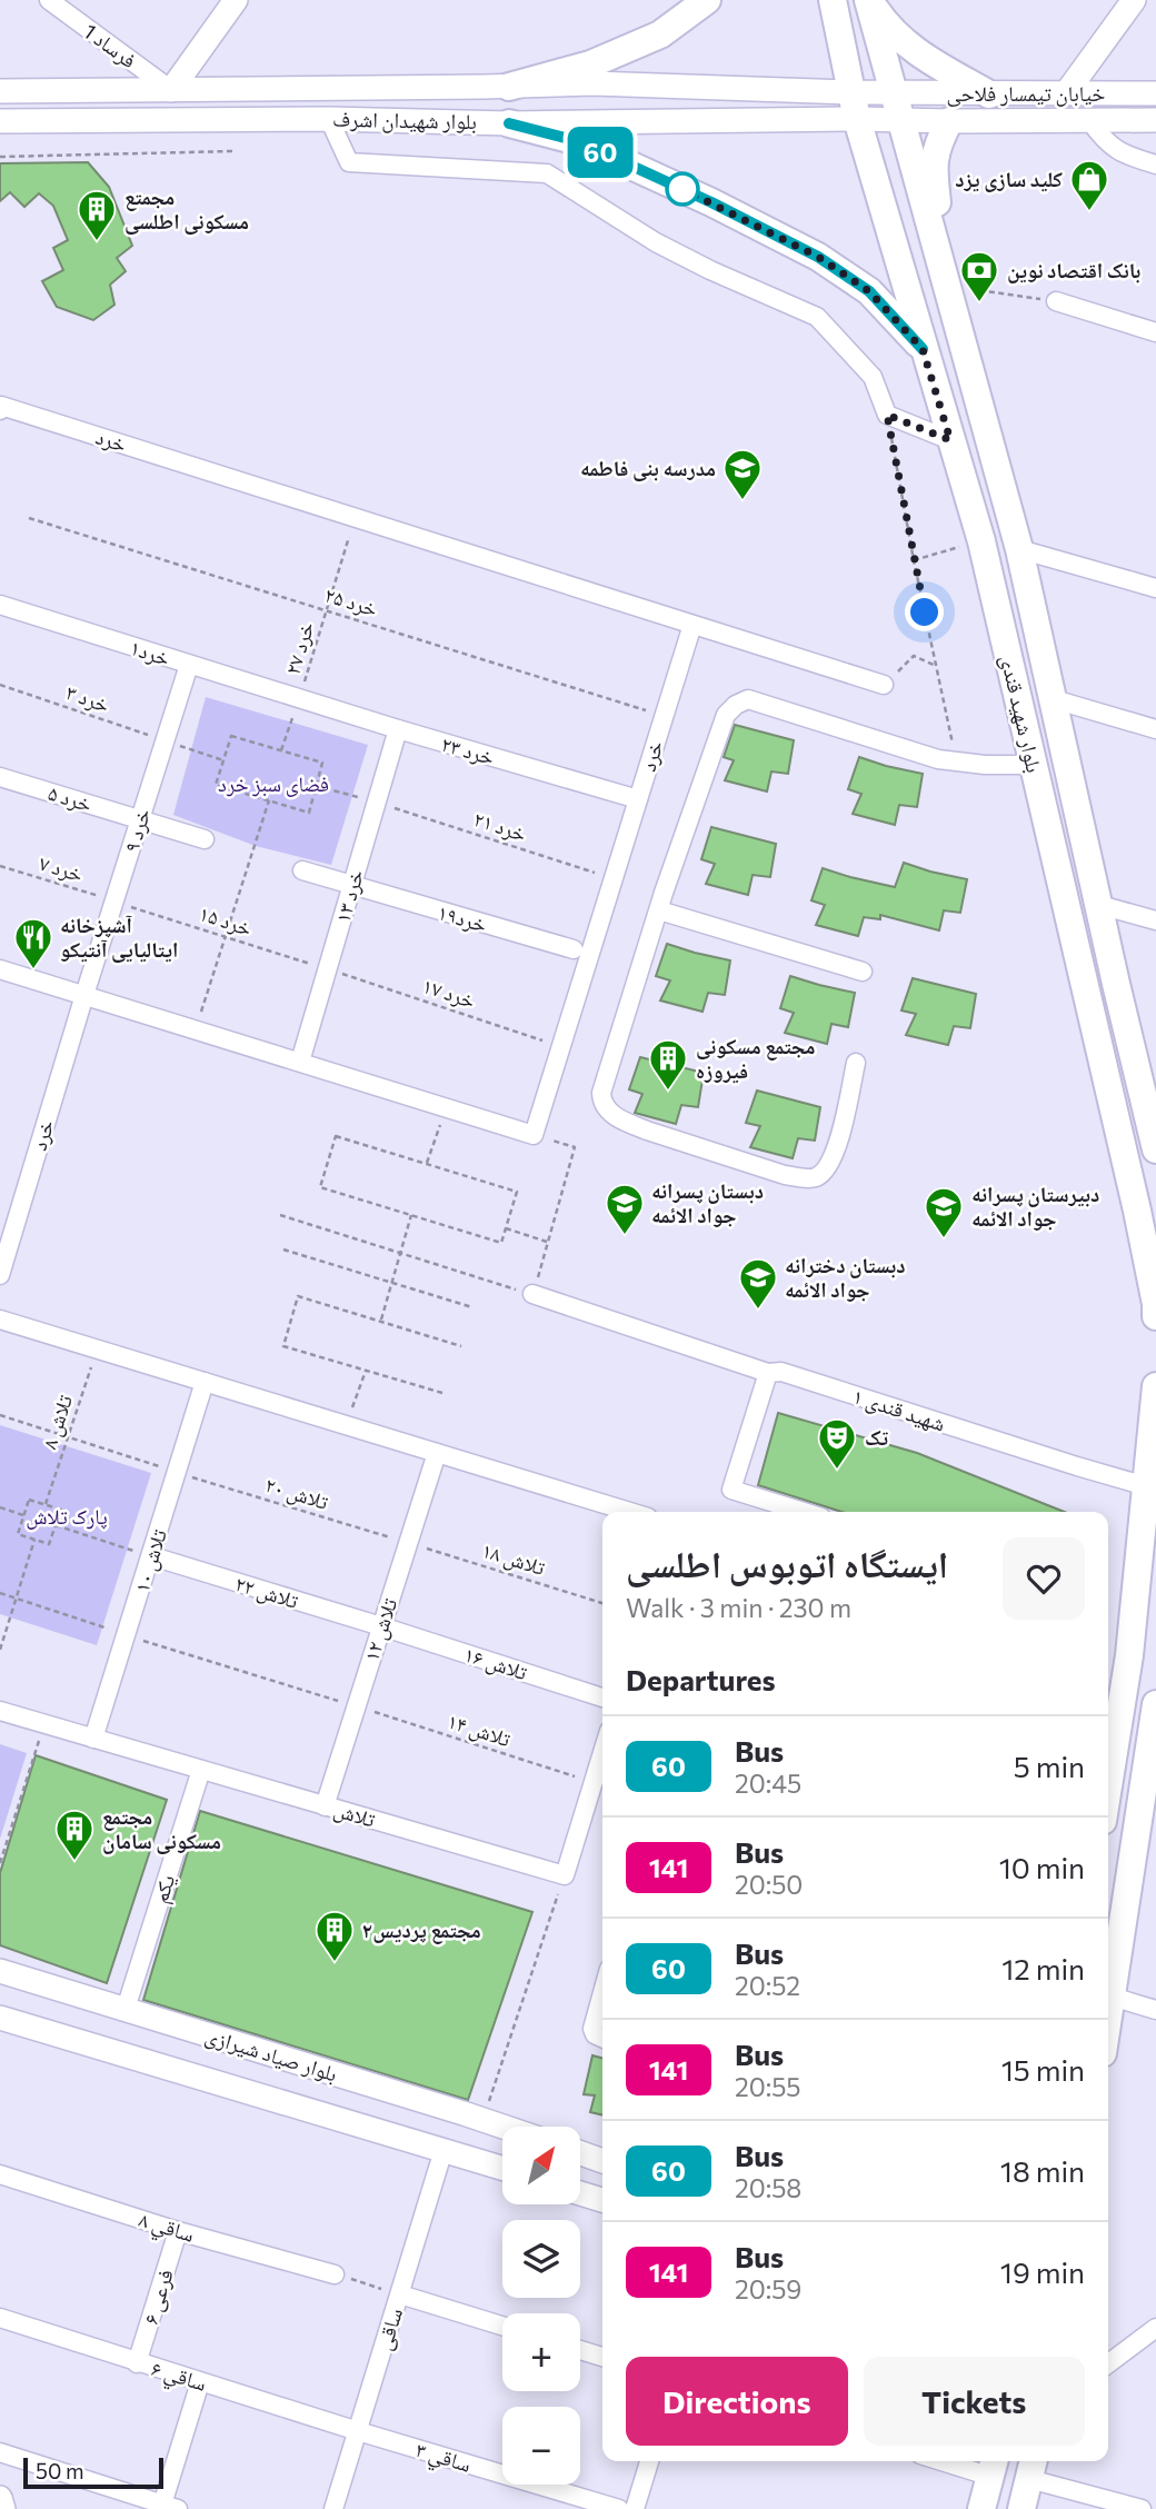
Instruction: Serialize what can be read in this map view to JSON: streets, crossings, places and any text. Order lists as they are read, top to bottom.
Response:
{
  "streets": {
    "main road": [
      "خیابان تیمسار فلاحی",
      "بلوار شهیدان اشرف",
      "بلوار شهید قندی",
      "بلوار صیاد شیرازی"
    ],
    "street": [
      "فرساد 1",
      "خرد",
      "خرد۱",
      "خرد ۲۳",
      "خرد ۵",
      "خرد ۹",
      "خرد ۱۳",
      "خرد۱۹",
      "شهيد قندی ۱",
      "تلاش ۱۰",
      "تلاش ۲۲",
      "تلاش ۱۲",
      "تلاش ۱۶",
      "تلاش",
      "یکم",
      "ساقي ۸",
      "فرعی ۶",
      "ساقی",
      "ساقي ۶",
      "ساقي ۳"
    ],
    "path": [
      "خرد ۲۵",
      "خرد ۲۷",
      "خرد ۳",
      "خرد ۲۱",
      "خرد ۷",
      "خرد ۱۵",
      "خرد ۱۷",
      "تلاش ۸",
      "تلاش ۲۰",
      "تلاش ۱۸",
      "تلاش ۱۴"
    ]
  },
  "crossings": [
    ["فرساد 1", "بلوار شهیدان اشرف"],
    ["خیابان تیمسار فلاحی", "بلوار شهیدان اشرف"],
    ["خیابان تیمسار فلاحی", "بلوار شهید قندی"],
    ["بلوار شهیدان اشرف", "بلوار شهید قندی"],
    ["خرد", "خرد ۲۵"],
    ["خرد", "خرد ۲۷"],
    ["خرد", "خرد ۲۳"],
    ["خرد", "خرد ۲۱"],
    ["خرد", "خرد ۹"],
    ["خرد", "خرد ۱۷"],
    ["خرد ۲۵", "خرد ۲۷"],
    ["خرد ۲۷", "خرد۱"],
    ["خرد ۲۷", "خرد ۲۳"],
    ["خرد۱", "خرد ۲۳"],
    ["خرد۱", "خرد ۹"],
    ["خرد ۳", "خرد ۹"],
    ["خرد ۲۳", "خرد ۱۳"],
    ["خرد ۵", "خرد ۹"],
    ["خرد ۲۱", "خرد ۱۳"],
    ["خرد ۹", "خرد ۷"],
    ["خرد ۹", "خرد ۱۵"],
    ["خرد ۷", "خرد ۱۵"],
    ["خرد ۱۳", "خرد۱۹"],
    ["خرد ۱۳", "خرد ۱۵"],
    ["خرد ۱۳", "خرد ۱۷"],
    ["خرد ۱۵", "خرد ۱۷"],
    ["تلاش ۸", "تلاش ۲۰"],
    ["تلاش ۲۰", "تلاش ۱۸"],
    ["تلاش ۲۰", "تلاش ۱۰"],
    ["تلاش ۲۰", "تلاش ۱۲"],
    ["تلاش ۱۸", "تلاش ۱۲"],
    ["تلاش ۱۰", "تلاش ۲۲"],
    ["تلاش ۱۰", "تلاش ۱۴"],
    ["تلاش ۱۰", "تلاش"],
    ["تلاش ۲۲", "تلاش ۱۲"],
    ["تلاش ۲۲", "تلاش ۱۶"],
    ["تلاش ۱۲", "تلاش ۱۶"],
    ["تلاش ۱۲", "تلاش ۱۴"],
    ["تلاش ۱۲", "تلاش"],
    ["تلاش", "یکم"],
    ["یکم", "بلوار صیاد شیرازی"],
    ["بلوار صیاد شیرازی", "ساقی"],
    ["ساقي ۸", "فرعی ۶"],
    ["فرعی ۶", "ساقي ۶"],
    ["ساقی", "ساقي ۶"],
    ["ساقی", "ساقي ۳"],
    ["ساقي ۶", "ساقي ۳"]
  ],
  "parks": ["فضای سبز خرد", "پارک تلاش"],
  "places": {
    "shop": ["کلید سازی یزد"],
    "building": [
      "مجمتع مسکونی اطلسی",
      "مجتمع مسکونی فیروزه",
      "مجتمع مسکونی سامان",
      "مجتمع پردیس۲"
    ],
    "bank": ["بانک اقتصاد نوین"],
    "school or university": [
      "مدرسه بنی فاطمه",
      "دبستان پسرانه جواد الائمه",
      "دبیرستان پسرانه جواد الائمه",
      "دبستان دخترانه جواد الائمه"
    ],
    "restaurant": ["آشپزخانه ایتالیایی آنتیکو"],
    "theatre": ["تک"]
  },
  "lines": ["bus line 60"],
  "scale_bar": "50 m",
  "north": "top right",
  "page": {
    "on_map": "60",
    "heading": [
      ["ایستگاه اتوبوس اطلسی", "Walk · 3 min · 230 m"],
      "Departures"
    ],
    "list": [
      {
        "mark": "60",
        "name": "Bus",
        "note": "20:45",
        "value": "5 min"
      },
      {
        "mark": "141",
        "name": "Bus",
        "note": "20:50",
        "value": "10 min"
      },
      {
        "mark": "60",
        "name": "Bus",
        "note": "20:52",
        "value": "12 min"
      },
      {
        "mark": "141",
        "name": "Bus",
        "note": "20:55",
        "value": "15 min"
      },
      {
        "mark": "60",
        "name": "Bus",
        "note": "20:58",
        "value": "18 min"
      },
      {
        "mark": "141",
        "name": "Bus",
        "note": "20:59",
        "value": "19 min"
      }
    ],
    "map_buttons": ["+", "−"],
    "buttons": ["Directions", "Tickets"],
    "scale": "50 m"
  }
}
